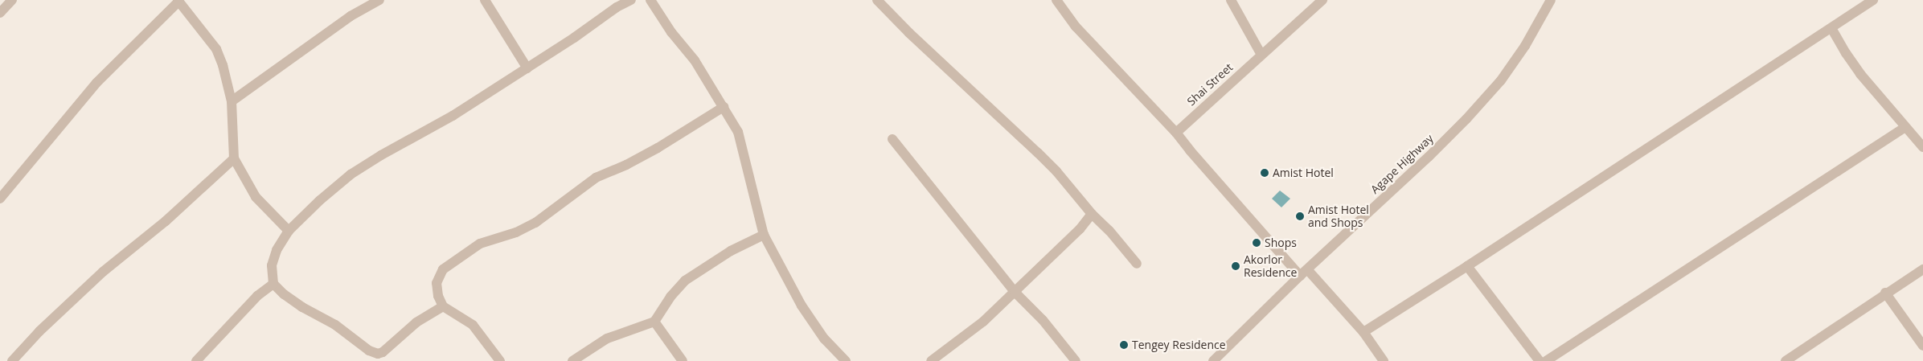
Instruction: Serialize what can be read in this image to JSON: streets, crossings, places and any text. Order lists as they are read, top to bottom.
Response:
{
  "streets": {
    "street": ["Shai Street", "Agape Highway"]
  },
  "places": [
    "Amist Hotel",
    "Amist Hotel and Shops",
    "Shops",
    "Akorlor Residence",
    "Tengey Residence"
  ]
}
